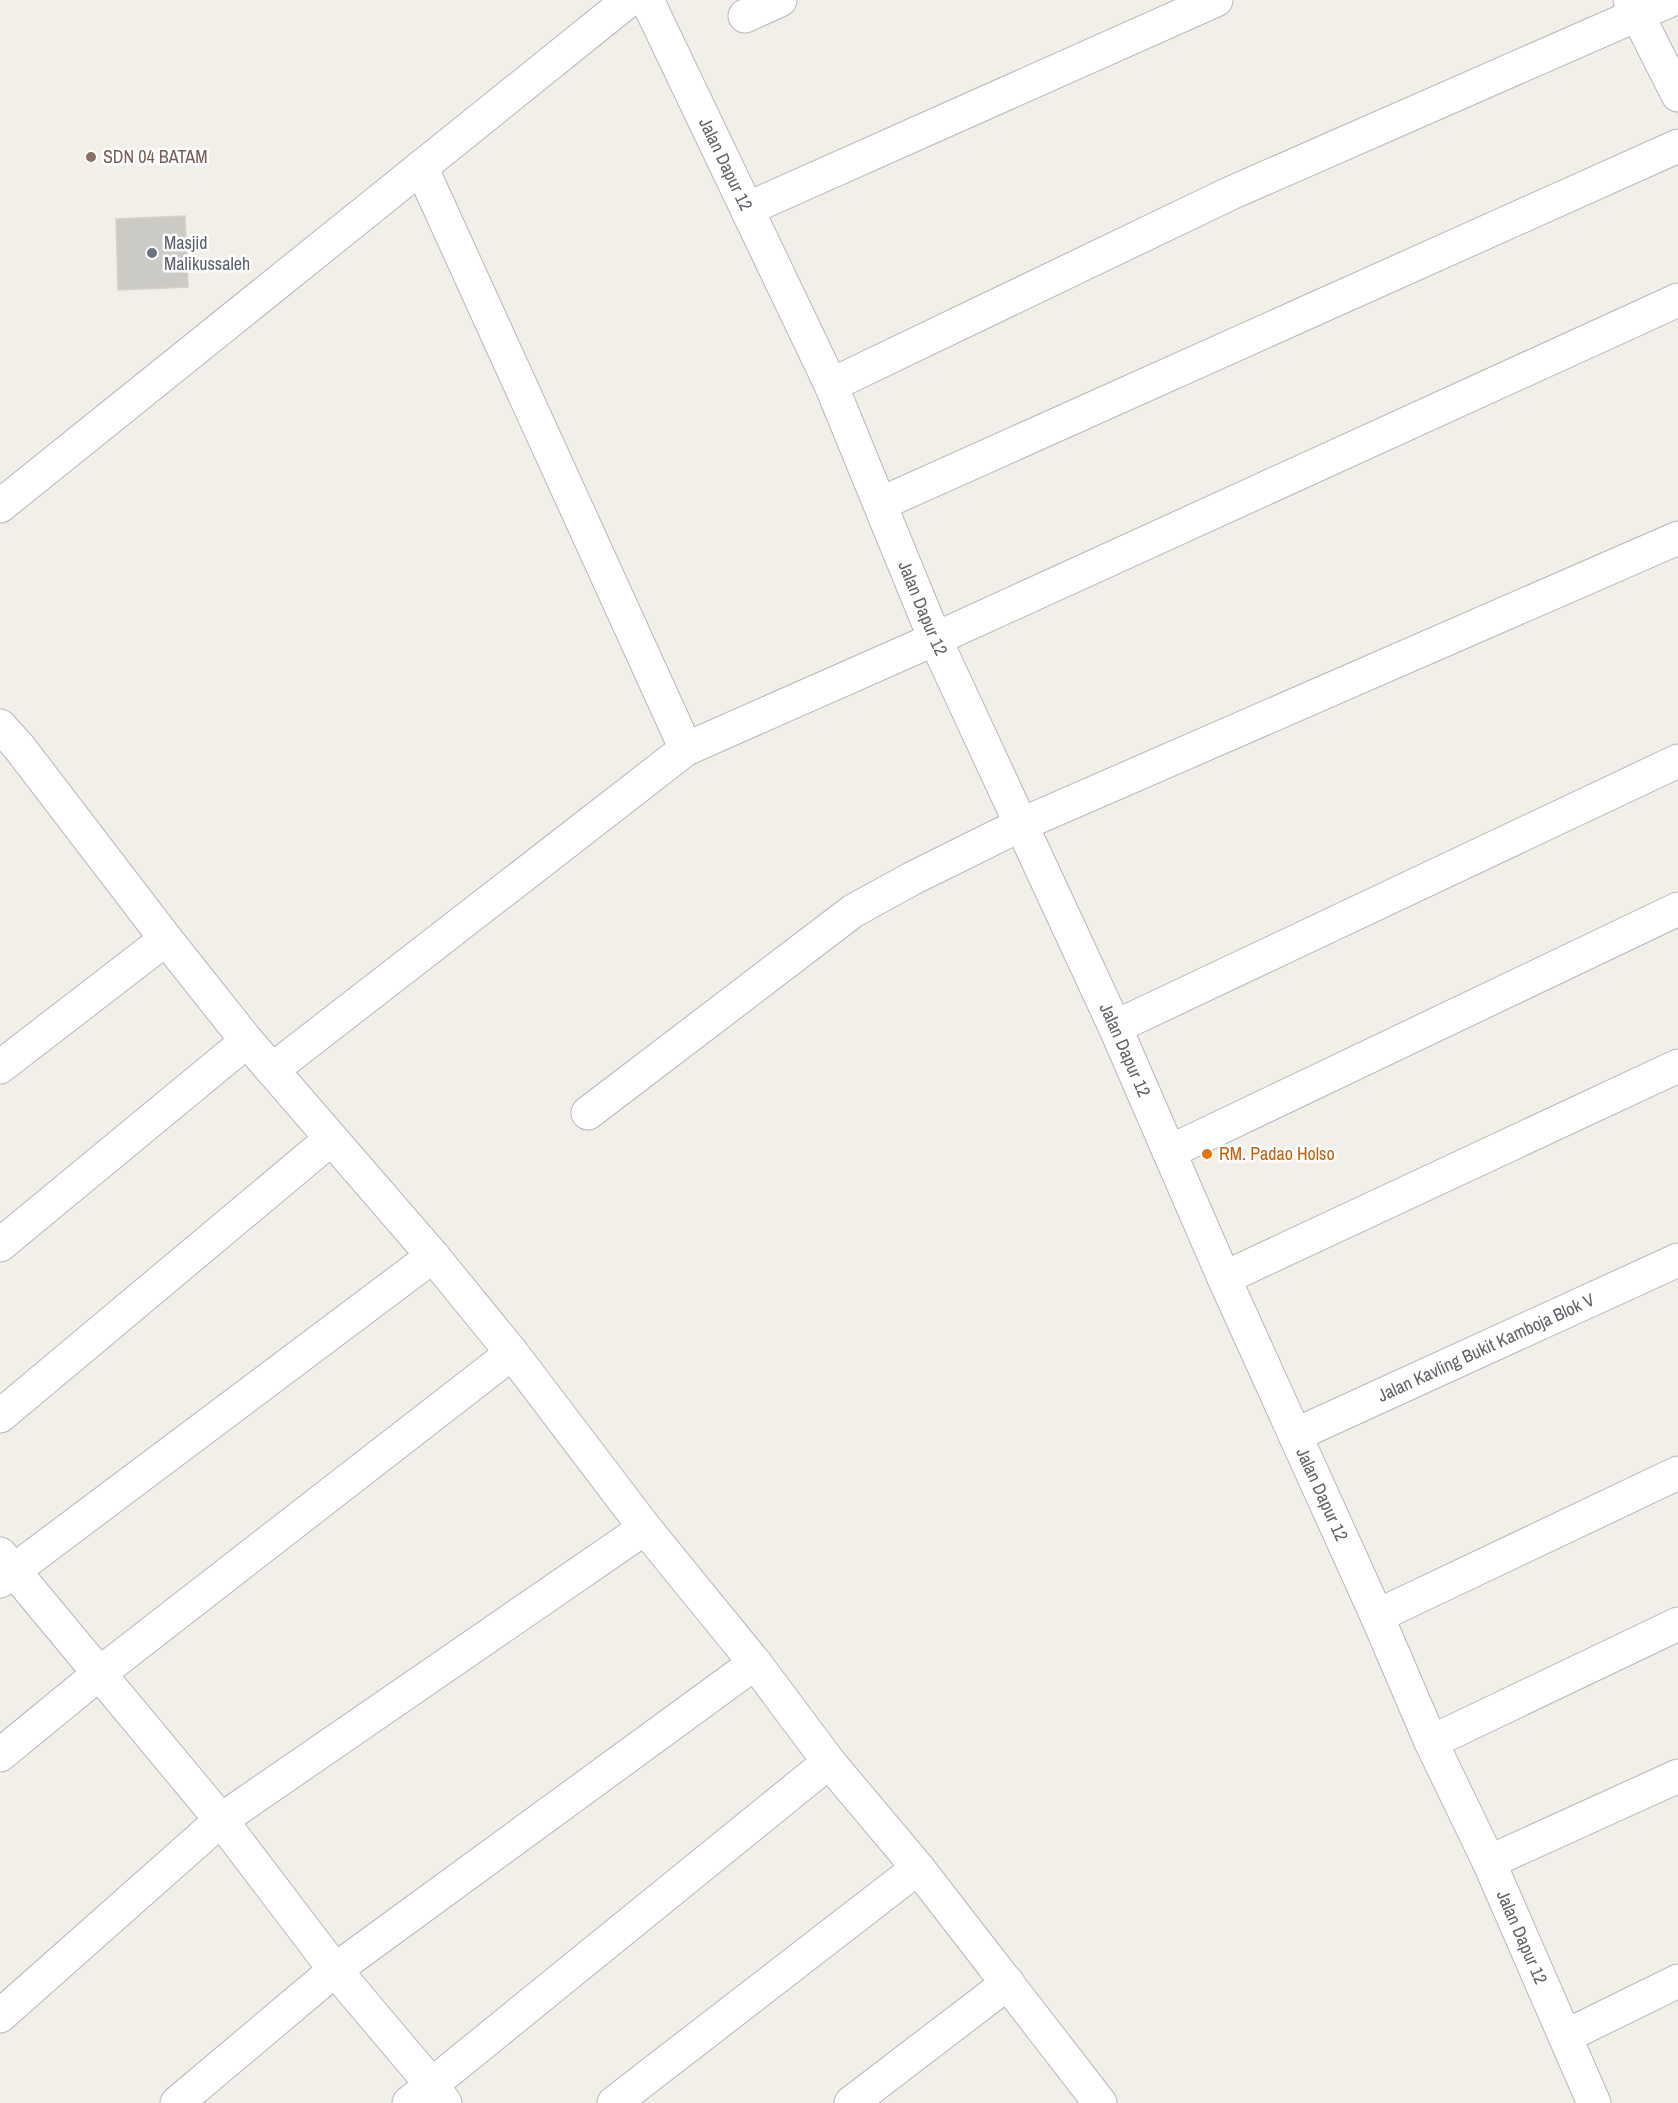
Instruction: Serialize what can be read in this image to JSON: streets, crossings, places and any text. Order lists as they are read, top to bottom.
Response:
{
  "streets": {
    "street": ["Jalan Dapur 12", "Jalan Kavling Bukit Kamboja Blok V"]
  },
  "crossings": [
    ["Jalan Dapur 12", "Jalan Kavling Bukit Kamboja Blok V"]
  ],
  "places": ["SDN 04 BATAM", "Masjid Malikussaleh", "RM. Padao Holso"]
}
